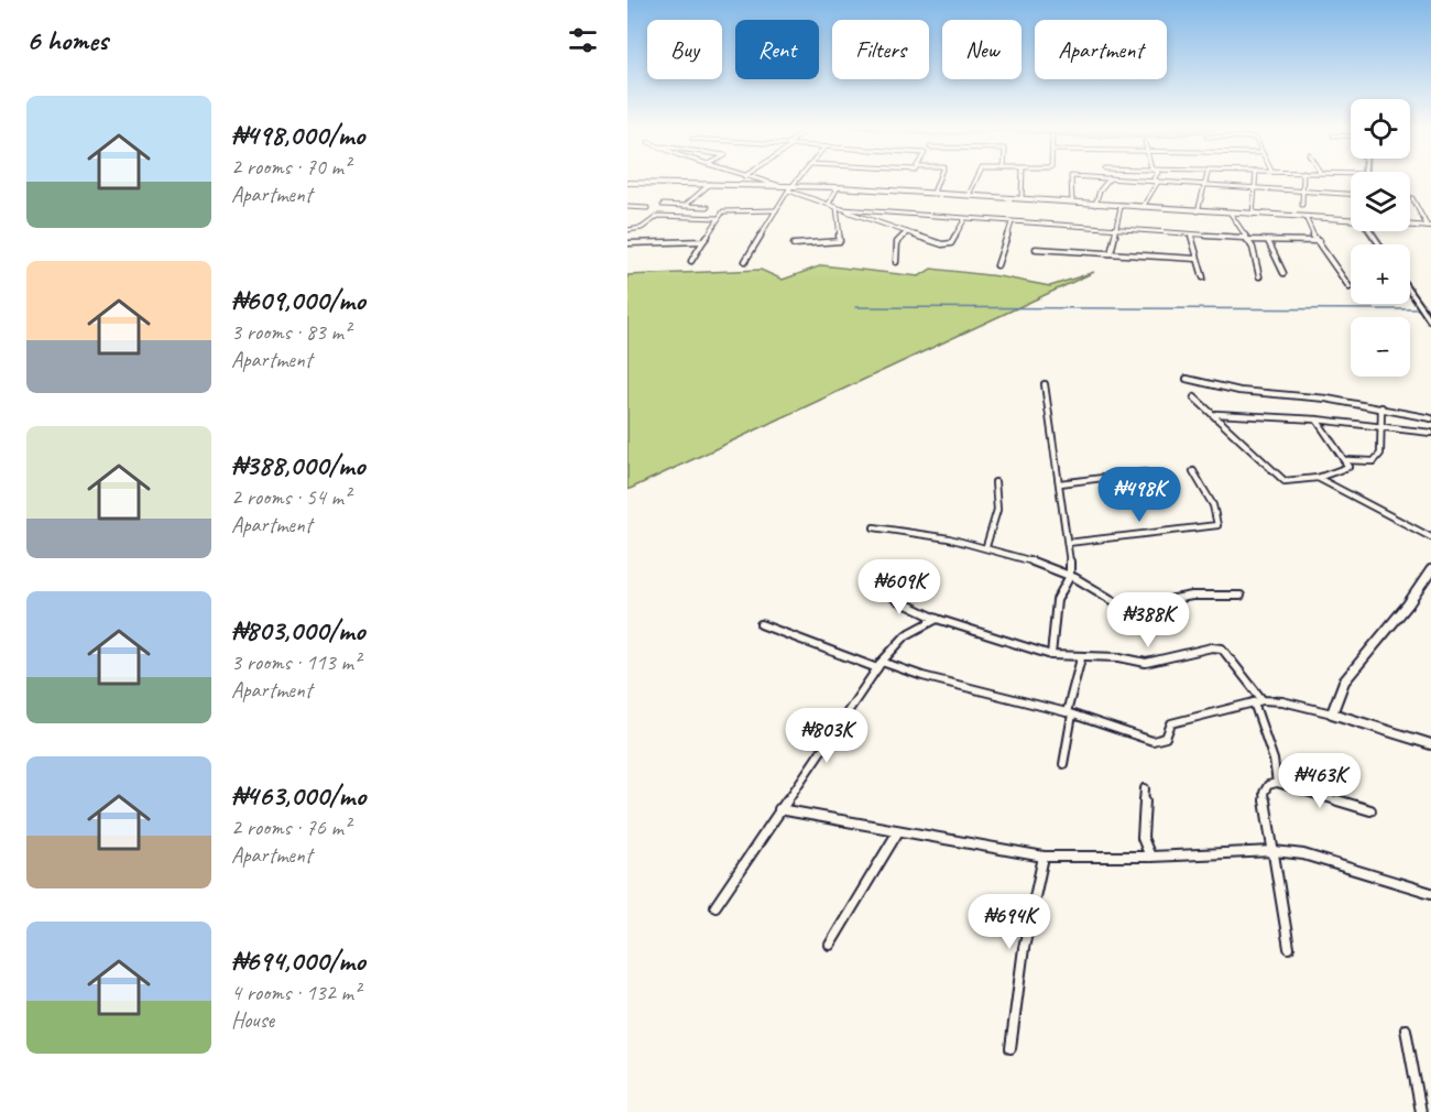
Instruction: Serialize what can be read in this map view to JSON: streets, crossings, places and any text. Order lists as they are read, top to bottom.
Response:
{
  "page": {
    "heading": "6 homes",
    "chip": [
      "Buy",
      "Rent",
      "Filters",
      "New",
      "Apartment"
    ],
    "list": [
      {
        "name": "₦498,000/mo",
        "note": "2 rooms · 70 m² · Apartment"
      },
      {
        "name": "₦609,000/mo",
        "note": "3 rooms · 83 m² · Apartment"
      },
      {
        "name": "₦388,000/mo",
        "note": "2 rooms · 54 m² · Apartment"
      },
      {
        "name": "₦803,000/mo",
        "note": "3 rooms · 113 m² · Apartment"
      },
      {
        "name": "₦463,000/mo",
        "note": "2 rooms · 76 m² · Apartment"
      },
      {
        "name": "₦694,000/mo",
        "note": "4 rooms · 132 m² · House"
      }
    ],
    "map_buttons": ["+", "−"],
    "price": [
      "₦498K",
      "₦609K",
      "₦388K",
      "₦803K",
      "₦463K",
      "₦694K"
    ]
  }
}
